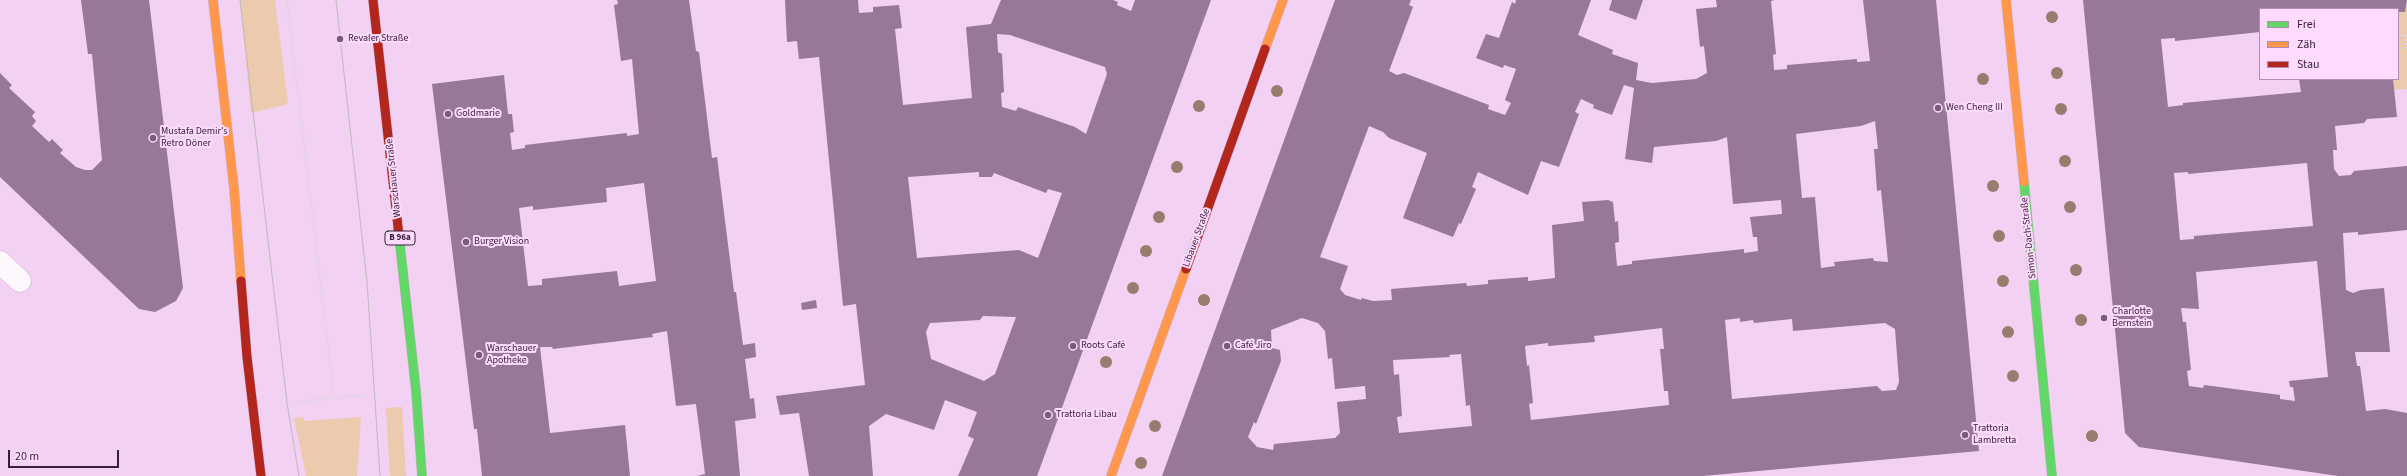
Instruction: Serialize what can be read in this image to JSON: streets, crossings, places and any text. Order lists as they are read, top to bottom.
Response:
{
  "streets": {
    "street": [
      "Warschauer Straße",
      "B 96a",
      "Libauer Straße",
      "Simon-Dach-Straße"
    ]
  },
  "places": [
    "Revaler Straße",
    "Wen Cheng III",
    "Goldmarie",
    "Mustafa Demir's Retro Döner",
    "Burger Vision",
    "Charlotte Bernstein",
    "Roots Café",
    "Café Jiro",
    "Warschauer Apotheke",
    "Trattoria Libau",
    "Trattoria Lambretta"
  ],
  "legend": ["Frei", "Zäh", "Stau"],
  "scale_bar": "20 m"
}
